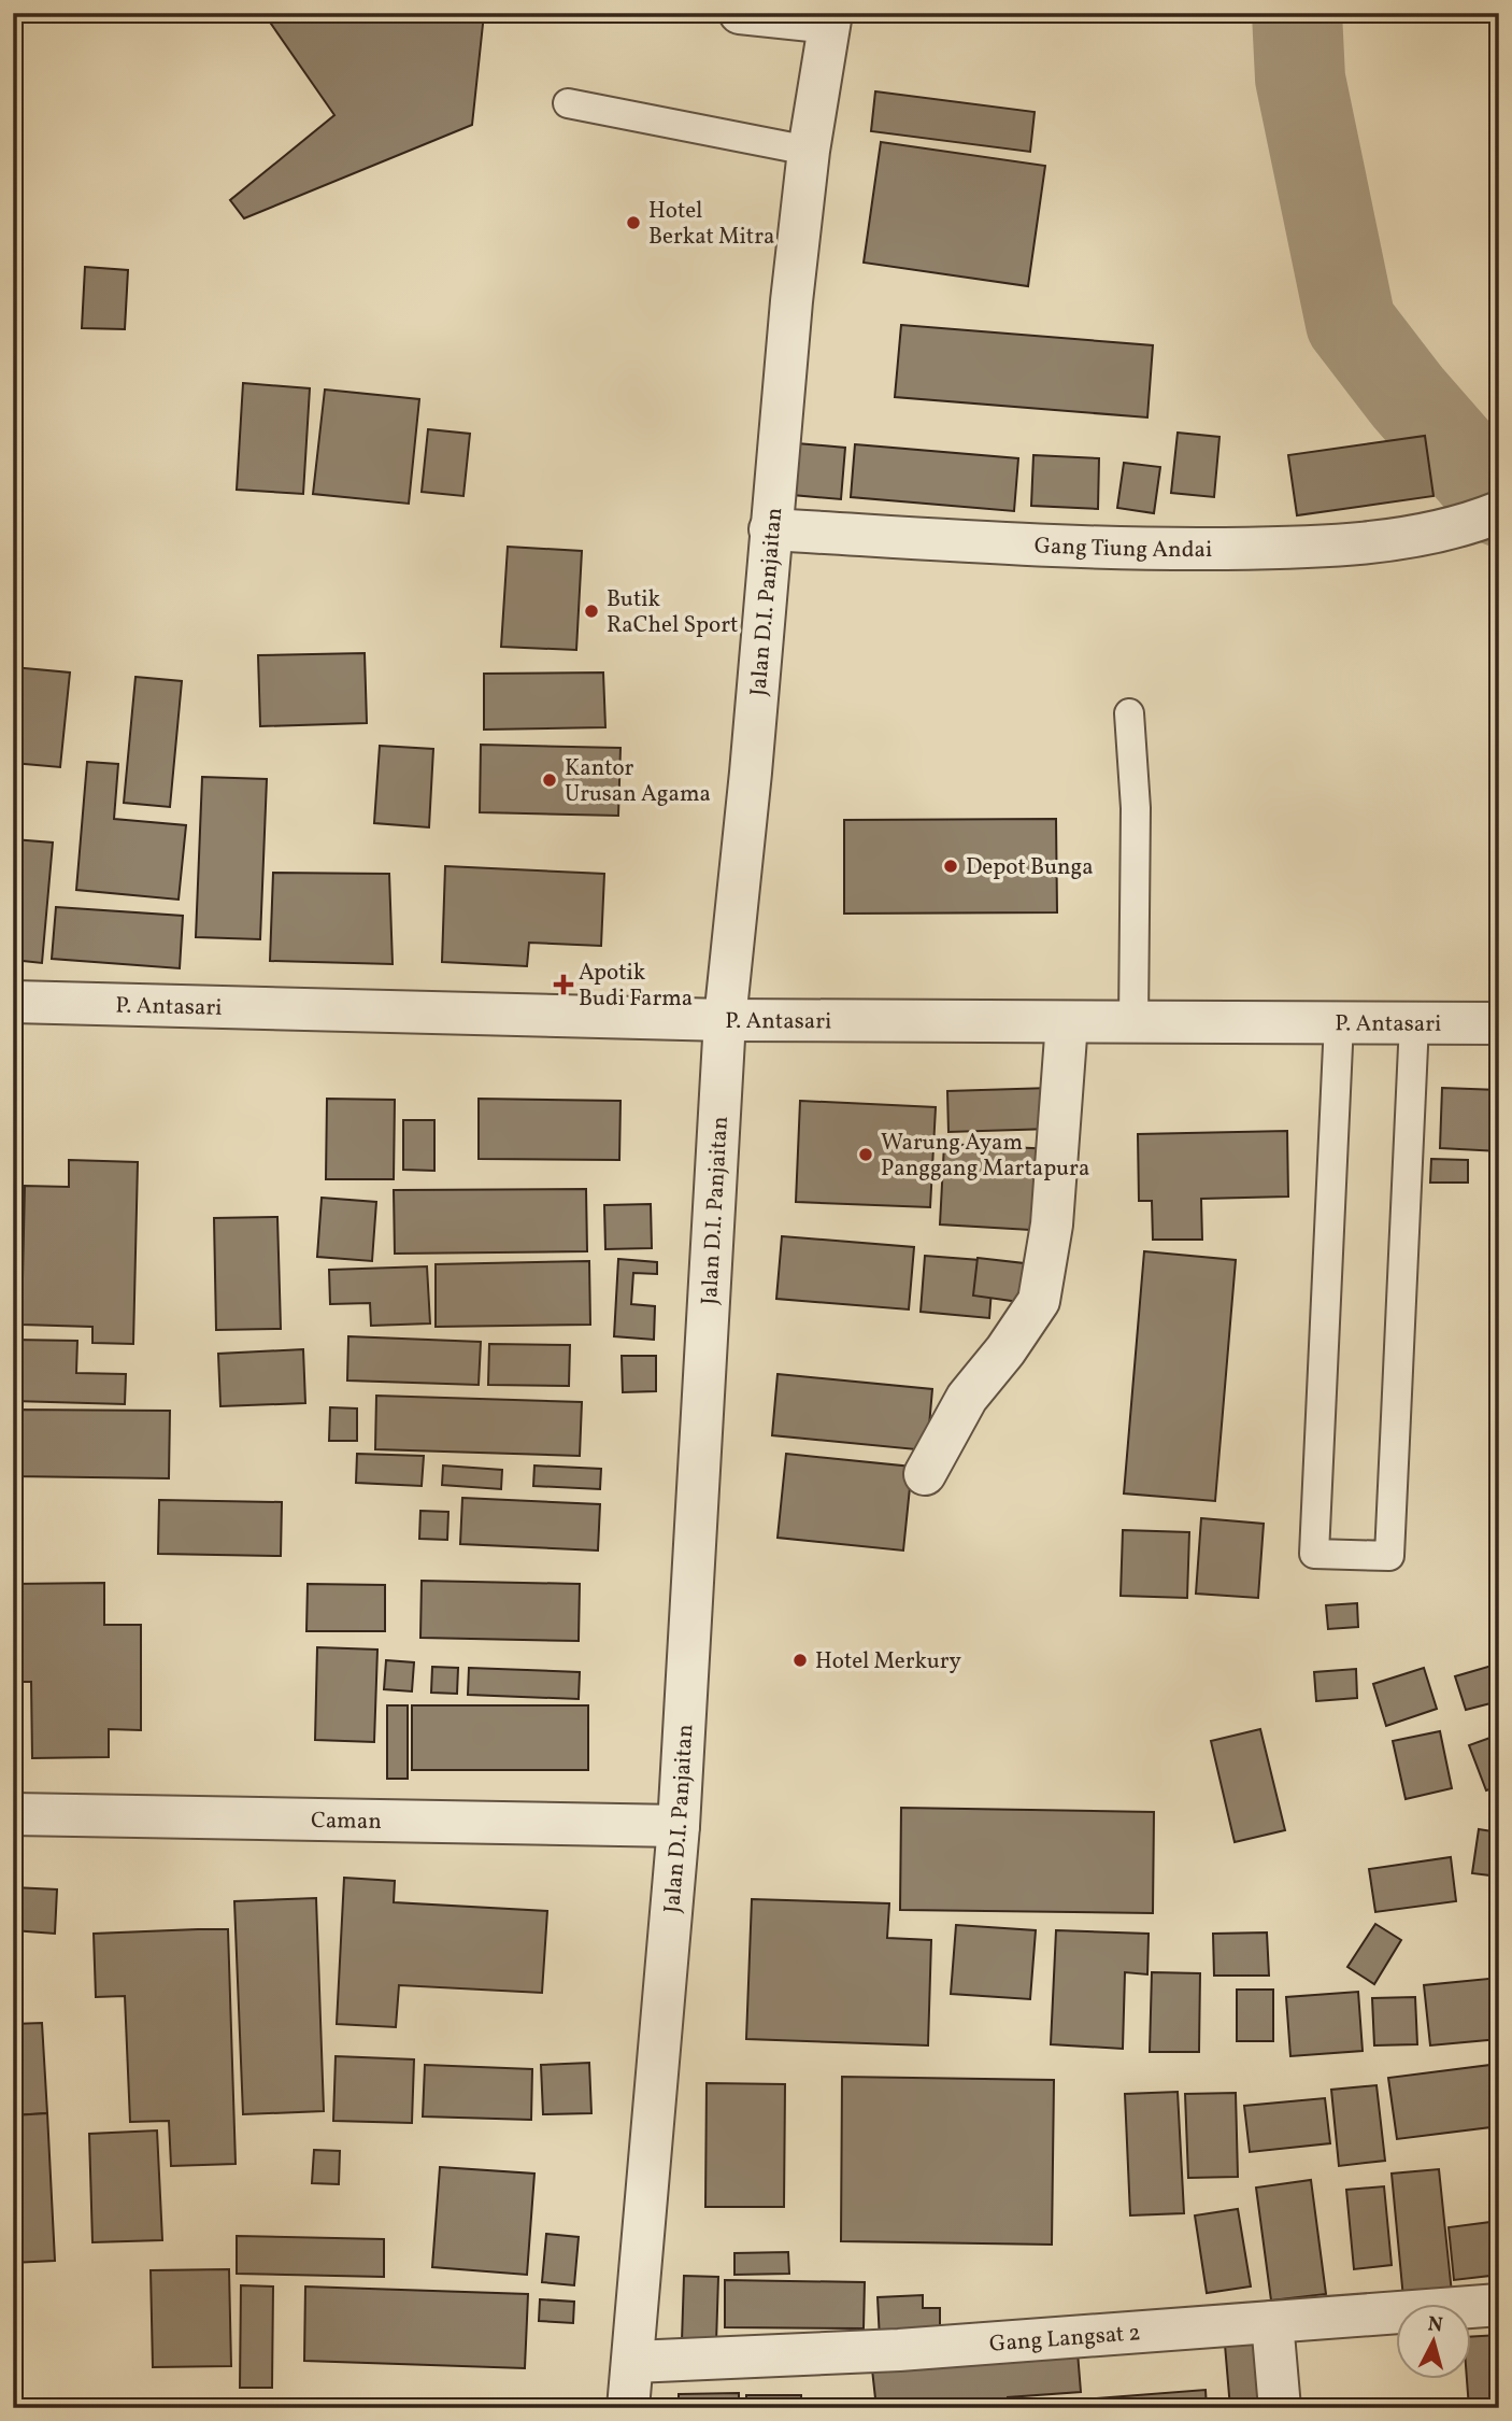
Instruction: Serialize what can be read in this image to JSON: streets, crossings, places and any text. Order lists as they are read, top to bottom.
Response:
{
  "streets": {
    "street": [
      "Gang Tiung Andai",
      "Jalan D.I. Panjaitan",
      "P. Antasari",
      "Caman",
      "Gang Langsat 2"
    ]
  },
  "crossings": [
    ["Gang Tiung Andai", "Jalan D.I. Panjaitan"],
    ["Jalan D.I. Panjaitan", "P. Antasari"],
    ["Jalan D.I. Panjaitan", "Caman"],
    ["Jalan D.I. Panjaitan", "Gang Langsat 2"]
  ],
  "places": {
    "other": [
      "Hotel Berkat Mitra",
      "Butik RaChel Sport",
      "Kantor Urusan Agama",
      "Depot Bunga",
      "Warung Ayam Panggang Martapura",
      "Hotel Merkury"
    ],
    "health": ["Apotik Budi Farma"]
  },
  "north": "top"
}
